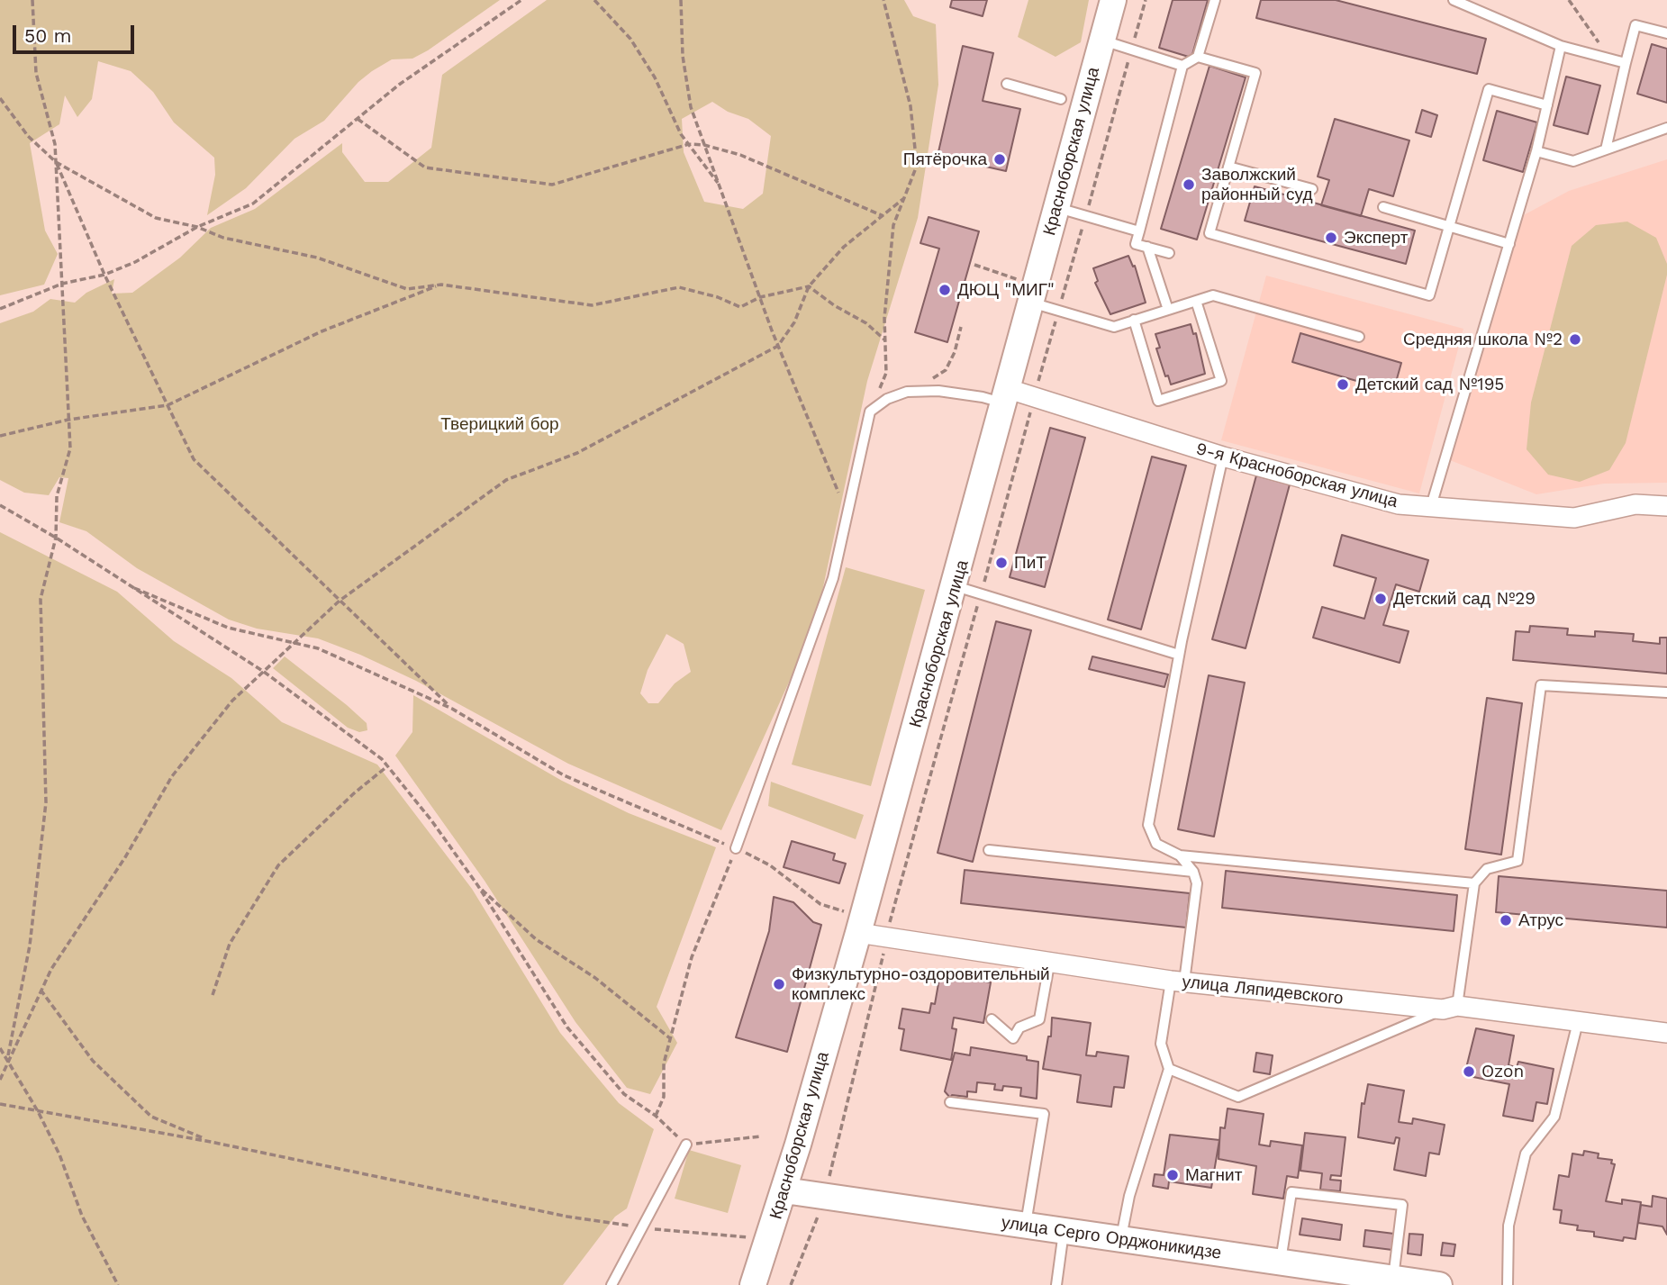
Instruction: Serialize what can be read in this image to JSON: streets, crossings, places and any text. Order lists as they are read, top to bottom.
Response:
{
  "streets": {
    "street": [
      "Красноборская улица",
      "9-я Красноборская улица",
      "улица Ляпидевского",
      "улица Серго Орджоникидзе"
    ]
  },
  "crossings": [
    ["Красноборская улица", "9-я Красноборская улица"],
    ["Красноборская улица", "улица Ляпидевского"],
    ["Красноборская улица", "улица Серго Орджоникидзе"]
  ],
  "parks": ["Тверицкий бор"],
  "places": [
    "Пятёрочка",
    "Заволжский районный суд",
    "Эксперт",
    "ДЮЦ \"МИГ\"",
    "Средняя школа №2",
    "Детский сад №195",
    "ПиТ",
    "Детский сад №29",
    "Атрус",
    "Физкультурно-оздоровительный комплекс",
    "Ozon",
    "Магнит"
  ],
  "scale_bar": "50 m"
}
